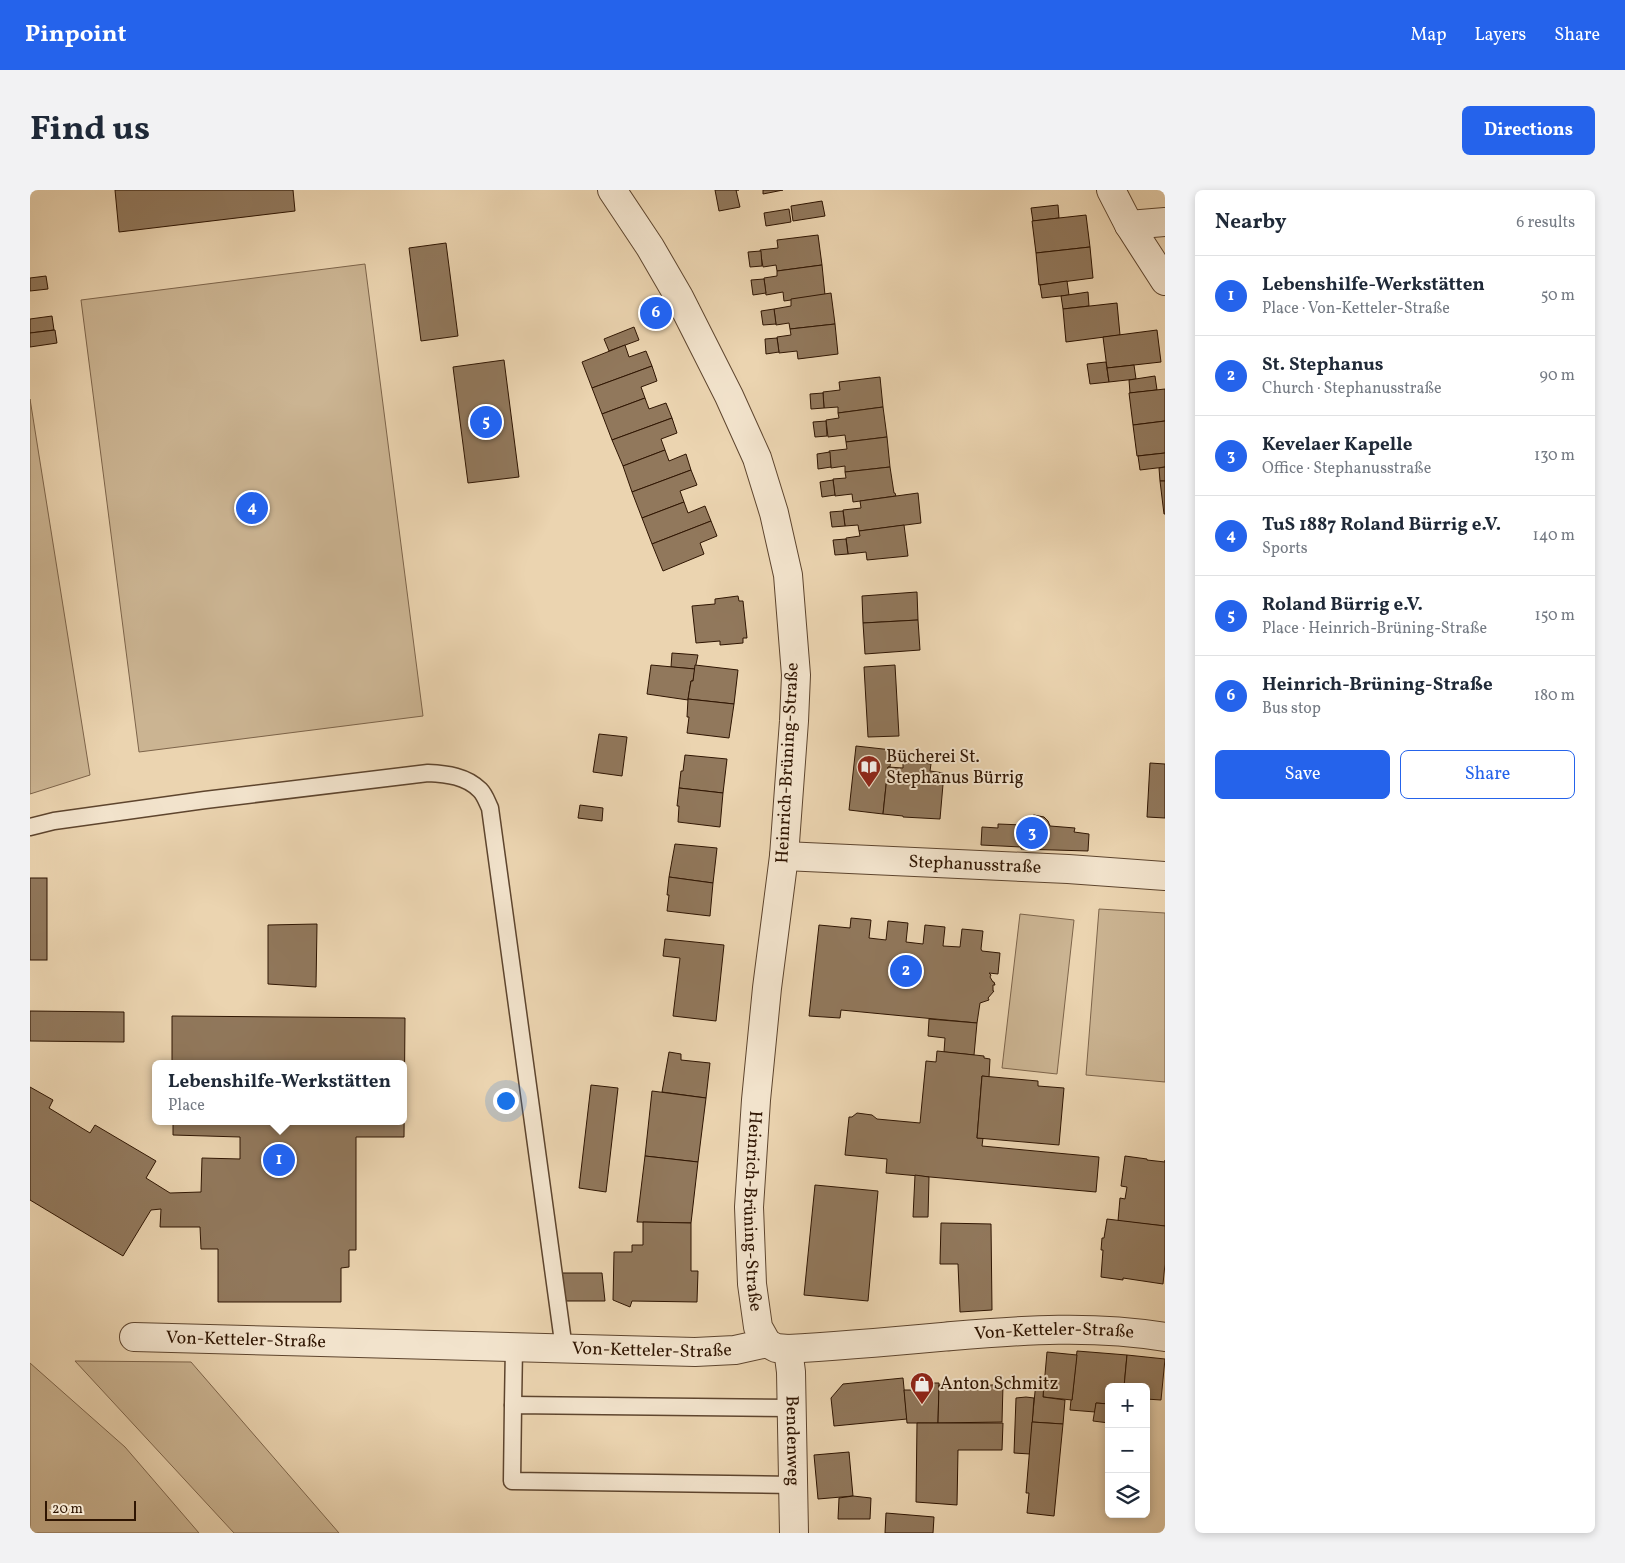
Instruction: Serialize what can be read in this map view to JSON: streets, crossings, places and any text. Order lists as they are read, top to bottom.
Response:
{
  "streets": {
    "street": [
      "Heinrich-Brüning-Straße",
      "Stephanusstraße",
      "Von-Ketteler-Straße",
      "Bendenweg"
    ]
  },
  "crossings": [
    ["Heinrich-Brüning-Straße", "Stephanusstraße"],
    ["Heinrich-Brüning-Straße", "Von-Ketteler-Straße"],
    ["Heinrich-Brüning-Straße", "Bendenweg"],
    ["Von-Ketteler-Straße", "Bendenweg"]
  ],
  "places": {
    "library": ["Bücherei St. Stephanus Bürrig"],
    "shop": ["Anton Schmitz"]
  },
  "scale_bar": "20 m",
  "page": {
    "header": "Pinpoint",
    "nav": ["Map", "Layers", "Share"],
    "title": "Find us",
    "buttons": [
      "Directions",
      ["Save", "Share"]
    ],
    "heading": ["Nearby", "6 results"],
    "list": [
      {
        "mark": "1",
        "name": "Lebenshilfe-Werkstätten",
        "note": "Place · Von-Ketteler-Straße",
        "value": "50 m"
      },
      {
        "mark": "2",
        "name": "St. Stephanus",
        "note": "Church · Stephanusstraße",
        "value": "90 m"
      },
      {
        "mark": "3",
        "name": "Kevelaer Kapelle",
        "note": "Office · Stephanusstraße",
        "value": "130 m"
      },
      {
        "mark": "4",
        "name": "TuS 1887 Roland Bürrig e.V.",
        "note": "Sports",
        "value": "140 m"
      },
      {
        "mark": "5",
        "name": "Roland Bürrig e.V.",
        "note": "Place · Heinrich-Brüning-Straße",
        "value": "150 m"
      },
      {
        "mark": "6",
        "name": "Heinrich-Brüning-Straße",
        "note": "Bus stop",
        "value": "180 m"
      }
    ],
    "pins": [
      "6",
      "5",
      "4",
      "3",
      "2",
      "1"
    ],
    "popup": ["Lebenshilfe-Werkstätten", "Place"],
    "map_buttons": ["+", "−"],
    "scale": "20 m"
  }
}
